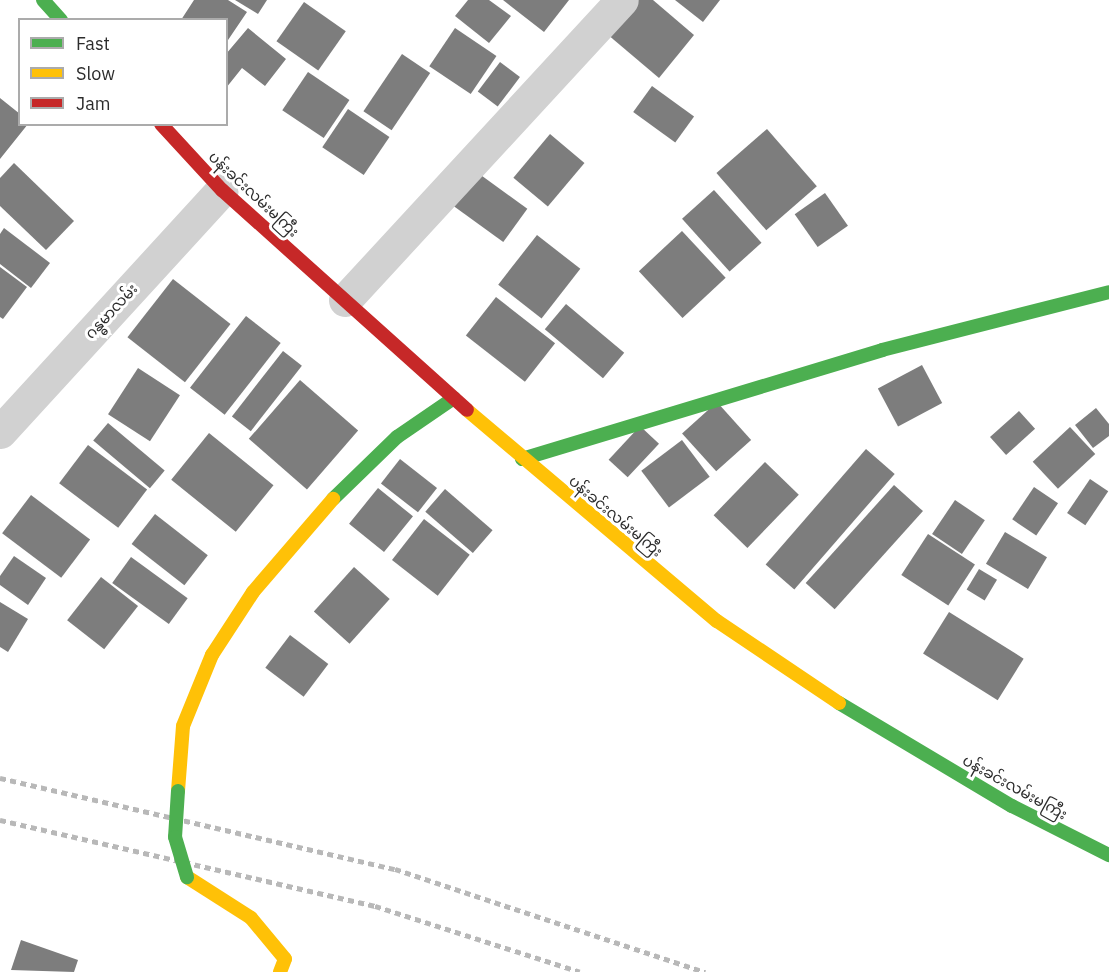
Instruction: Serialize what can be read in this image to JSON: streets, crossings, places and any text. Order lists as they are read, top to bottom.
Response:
{
  "streets": {
    "street": ["ပန်းခင်းလမ်းမကြီး", "ဂန္ဓမာလမ်း"]
  },
  "crossings": [
    ["ပန်းခင်းလမ်းမကြီး", "ဂန္ဓမာလမ်း"]
  ],
  "legend": ["Fast", "Slow", "Jam"]
}
